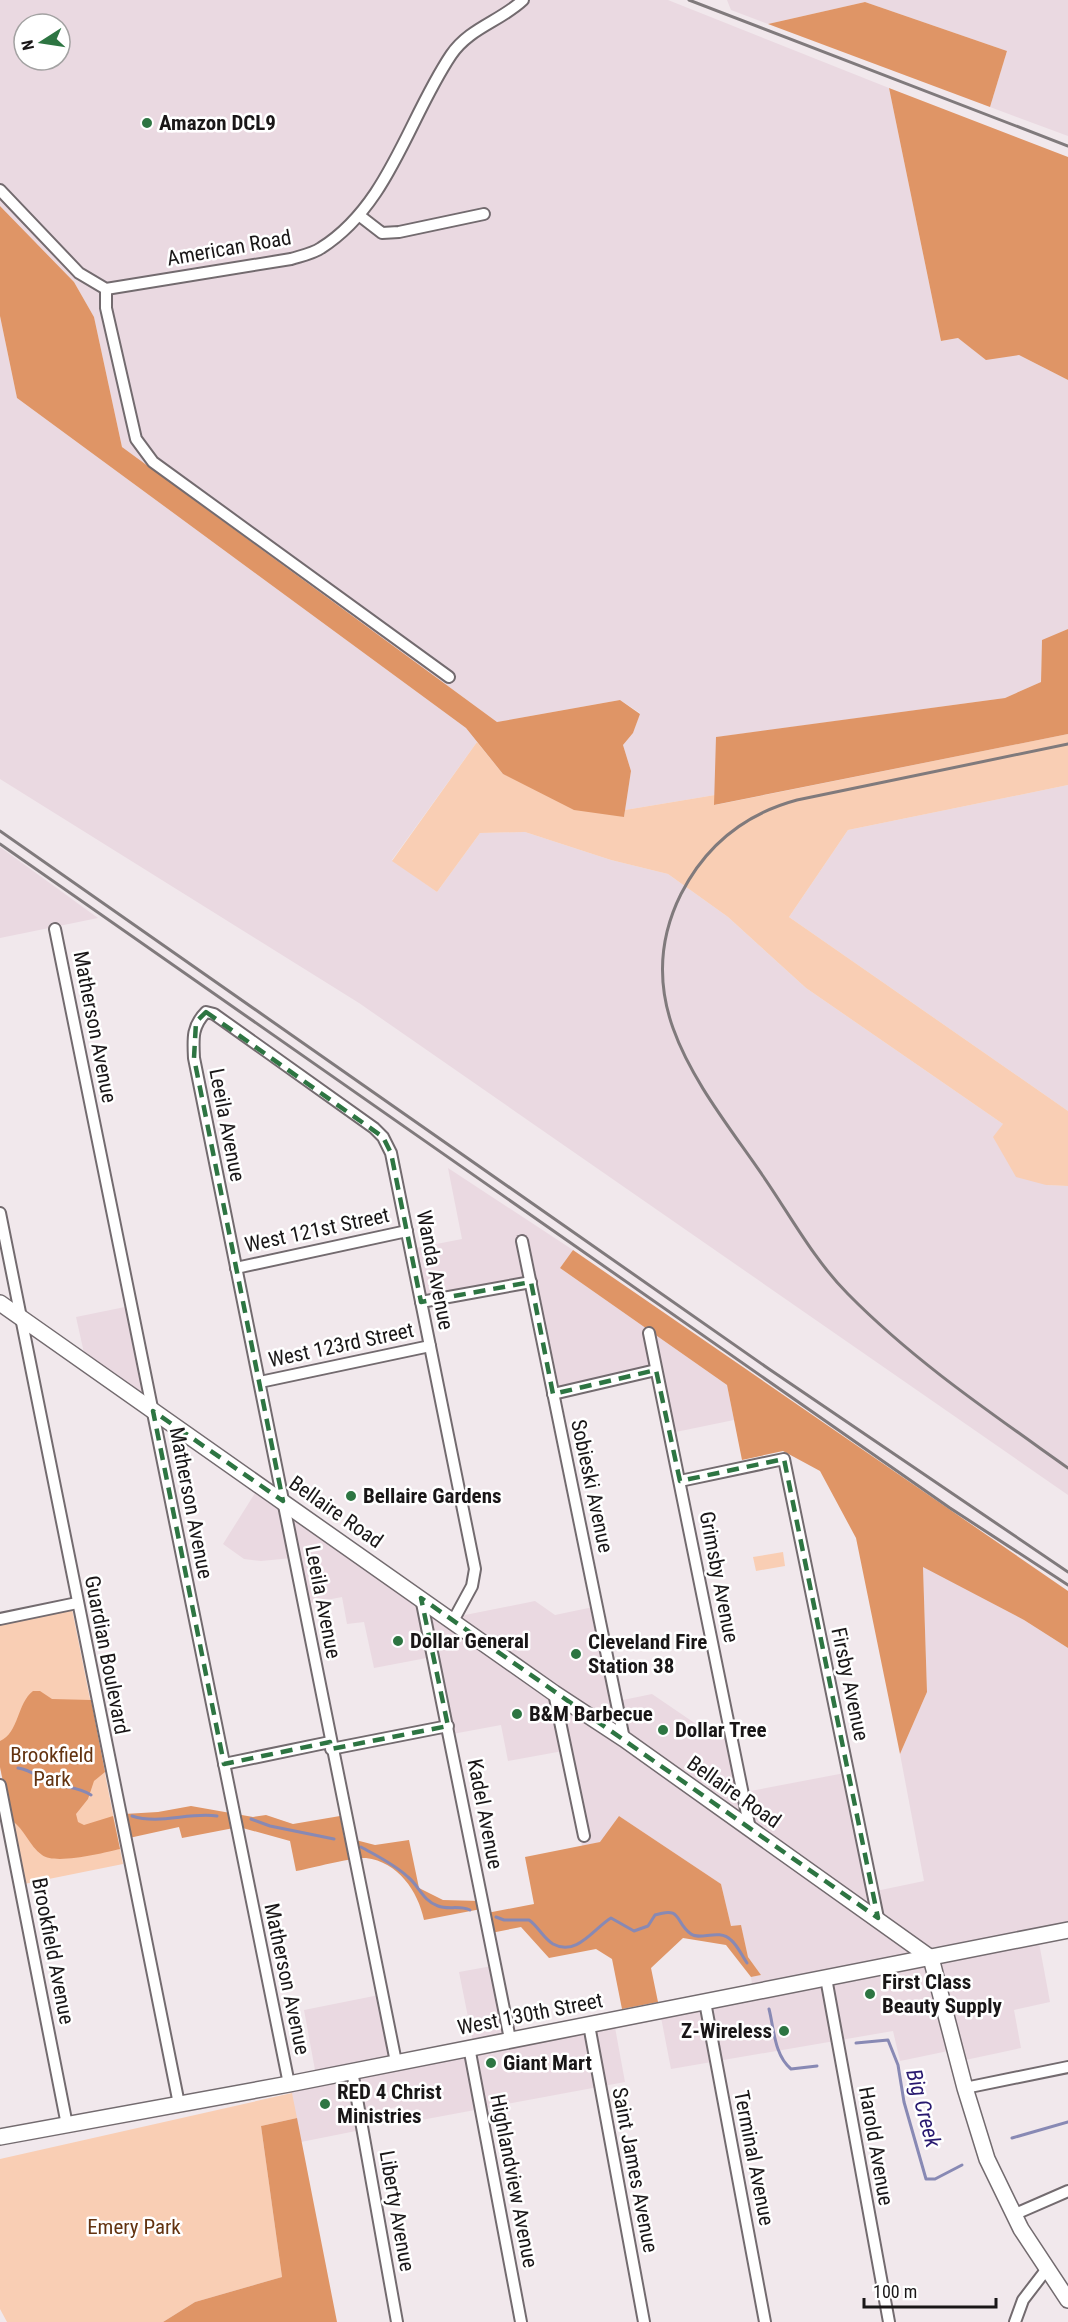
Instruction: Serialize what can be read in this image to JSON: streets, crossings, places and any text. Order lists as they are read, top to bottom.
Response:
{
  "streets": {
    "street": [
      "American Road",
      "Matherson Avenue",
      "Leeila Avenue",
      "West 121st Street",
      "Wanda Avenue",
      "West 123rd Street",
      "Sobieski Avenue",
      "Bellaire Road",
      "Grimsby Avenue",
      "Guardian Boulevard",
      "Firsby Avenue",
      "Kadel Avenue",
      "Brookfield Avenue",
      "West 130th Street",
      "Harold Avenue",
      "Terminal Avenue",
      "Saint James Avenue",
      "Highlandview Avenue",
      "Liberty Avenue"
    ]
  },
  "crossings": [
    ["Matherson Avenue", "Bellaire Road"],
    ["Matherson Avenue", "West 130th Street"],
    ["Leeila Avenue", "West 121st Street"],
    ["Leeila Avenue", "Wanda Avenue"],
    ["Leeila Avenue", "West 123rd Street"],
    ["Leeila Avenue", "Bellaire Road"],
    ["Leeila Avenue", "West 130th Street"],
    ["West 121st Street", "Wanda Avenue"],
    ["Wanda Avenue", "West 123rd Street"],
    ["Wanda Avenue", "Bellaire Road"],
    ["Sobieski Avenue", "Bellaire Road"],
    ["Bellaire Road", "Grimsby Avenue"],
    ["Bellaire Road", "Guardian Boulevard"],
    ["Bellaire Road", "Firsby Avenue"],
    ["Bellaire Road", "Kadel Avenue"],
    ["Bellaire Road", "West 130th Street"],
    ["Grimsby Avenue", "Firsby Avenue"],
    ["Guardian Boulevard", "West 130th Street"],
    ["Kadel Avenue", "West 130th Street"],
    ["Brookfield Avenue", "West 130th Street"],
    ["West 130th Street", "Harold Avenue"],
    ["West 130th Street", "Terminal Avenue"],
    ["West 130th Street", "Saint James Avenue"],
    ["West 130th Street", "Highlandview Avenue"],
    ["West 130th Street", "Liberty Avenue"]
  ],
  "water": ["Big Creek"],
  "parks": ["Brookfield Park", "Emery Park"],
  "places": [
    "Amazon DCL9",
    "Bellaire Gardens",
    "Dollar General",
    "Cleveland Fire Station 38",
    "B&M Barbecue",
    "Dollar Tree",
    "First Class Beauty Supply",
    "Z-Wireless",
    "Giant Mart",
    "RED 4 Christ Ministries"
  ],
  "scale_bar": "100 m",
  "north": "left"
}
